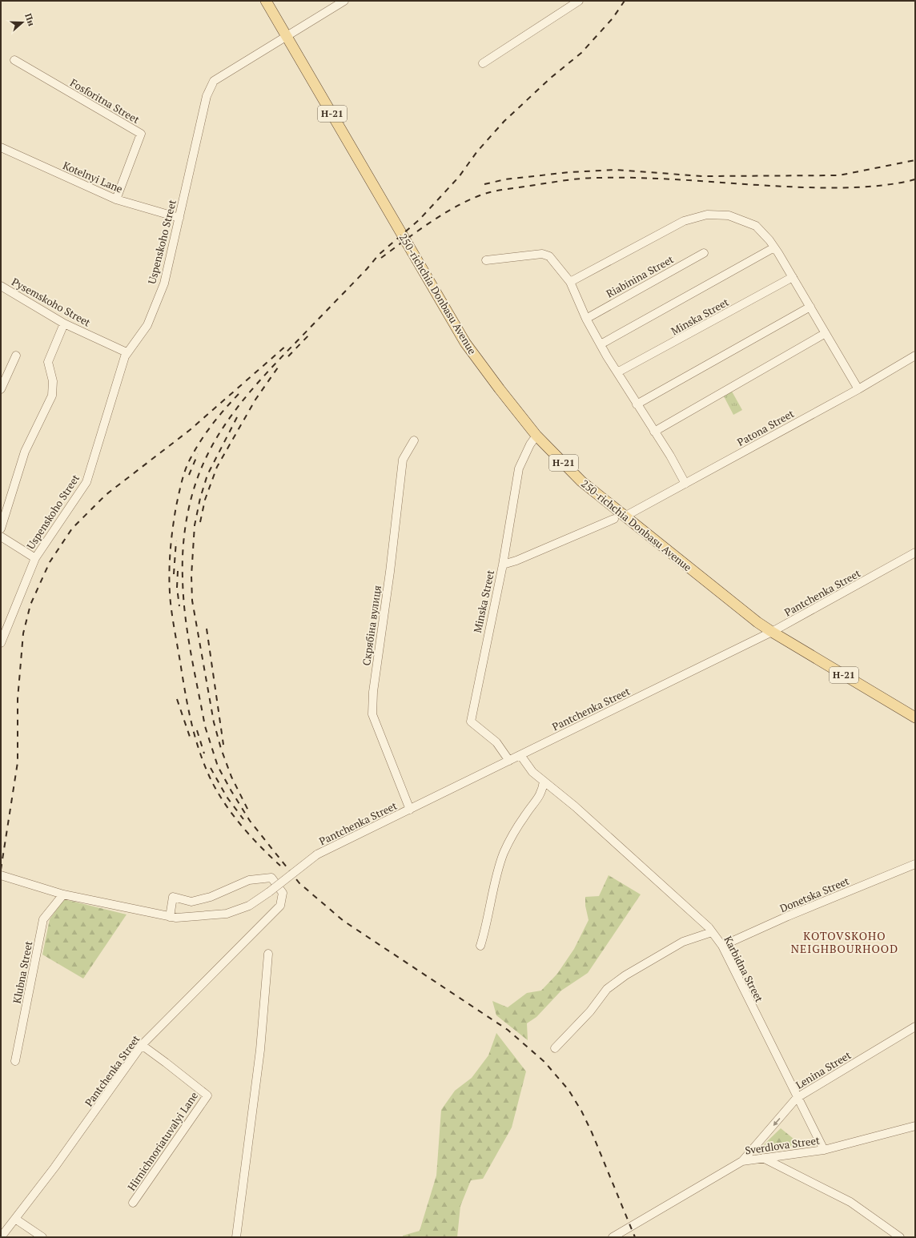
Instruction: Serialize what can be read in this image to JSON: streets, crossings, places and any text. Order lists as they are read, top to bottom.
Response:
{
  "streets": {
    "main road": ["Н-21", "250-richchia Donbasu Avenue"],
    "street": [
      "Fosforitna Street",
      "Kotelnyi Lane",
      "Uspenskoho Street",
      "Riabinina Street",
      "Pysemskoho Street",
      "Minska Street",
      "Patona Street",
      "Pantchenka Street",
      "Скрябіна вулиця",
      "Donetska Street",
      "Karbidna Street",
      "Klubna Street",
      "Lenina Street",
      "Hirnichnoriatuvalyi Lane",
      "Sverdlova Street"
    ]
  },
  "crossings": [
    ["Fosforitna Street", "Kotelnyi Lane"],
    ["Kotelnyi Lane", "Uspenskoho Street"],
    ["Uspenskoho Street", "250-richchia Donbasu Avenue"],
    ["Uspenskoho Street", "Pysemskoho Street"],
    ["250-richchia Donbasu Avenue", "Minska Street"],
    ["250-richchia Donbasu Avenue", "Patona Street"],
    ["250-richchia Donbasu Avenue", "Pantchenka Street"],
    ["Minska Street", "Pantchenka Street"],
    ["Pantchenka Street", "Скрябіна вулиця"],
    ["Pantchenka Street", "Karbidna Street"],
    ["Pantchenka Street", "Hirnichnoriatuvalyi Lane"],
    ["Donetska Street", "Karbidna Street"],
    ["Karbidna Street", "Lenina Street"],
    ["Karbidna Street", "Sverdlova Street"],
    ["Lenina Street", "Sverdlova Street"]
  ],
  "one_way": ["Lenina Street"],
  "districts": ["KOTOVSKOHO NEIGHBOURHOOD"],
  "north": "right"
}
